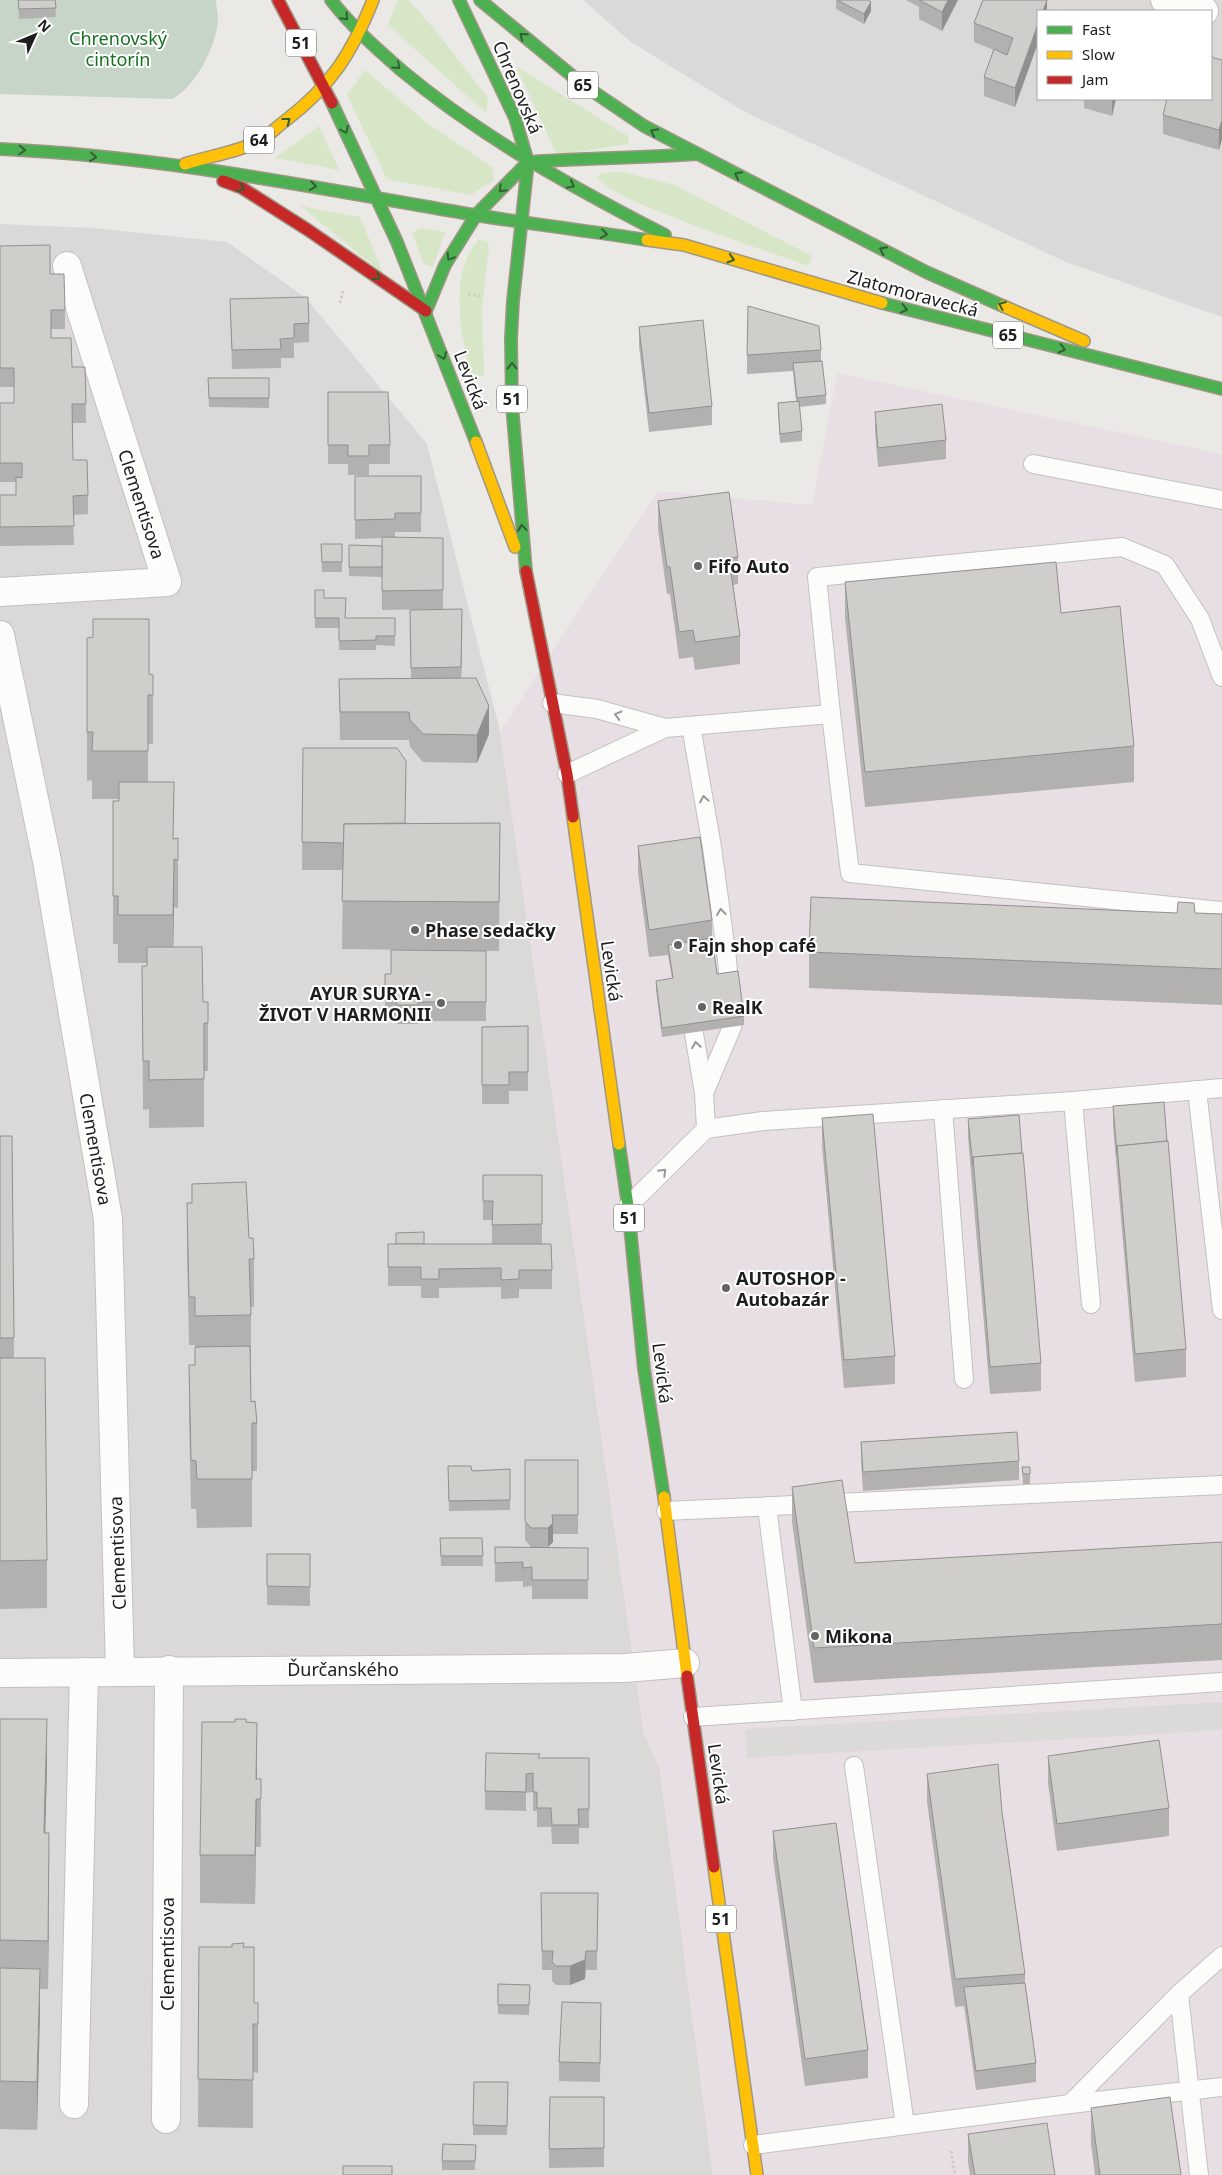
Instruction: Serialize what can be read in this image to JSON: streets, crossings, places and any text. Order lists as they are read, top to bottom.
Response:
{
  "streets": {
    "main road": [
      "51",
      "65",
      "Chrenovská",
      "64",
      "Zlatomoravecká",
      "Levická"
    ],
    "street": ["Clementisova", "Ďurčanského"]
  },
  "crossings": [
    ["51", "65"],
    ["51", "64"],
    ["51", "Levická"],
    ["65", "Chrenovská"],
    ["65", "64"],
    ["65", "Zlatomoravecká"],
    ["65", "Levická"],
    ["Chrenovská", "Levická"],
    ["Levická", "Ďurčanského"],
    ["Clementisova", "Ďurčanského"]
  ],
  "parks": ["Chrenovský cintorín"],
  "places": [
    "Fifo Auto",
    "Phase sedačky",
    "Fajn shop café",
    "AYUR SURYA - ŽIVOT V HARMONII",
    "RealK",
    "AUTOSHOP - Autobazár",
    "Mikona"
  ],
  "legend": ["Fast", "Slow", "Jam"],
  "north": "top right"
}
